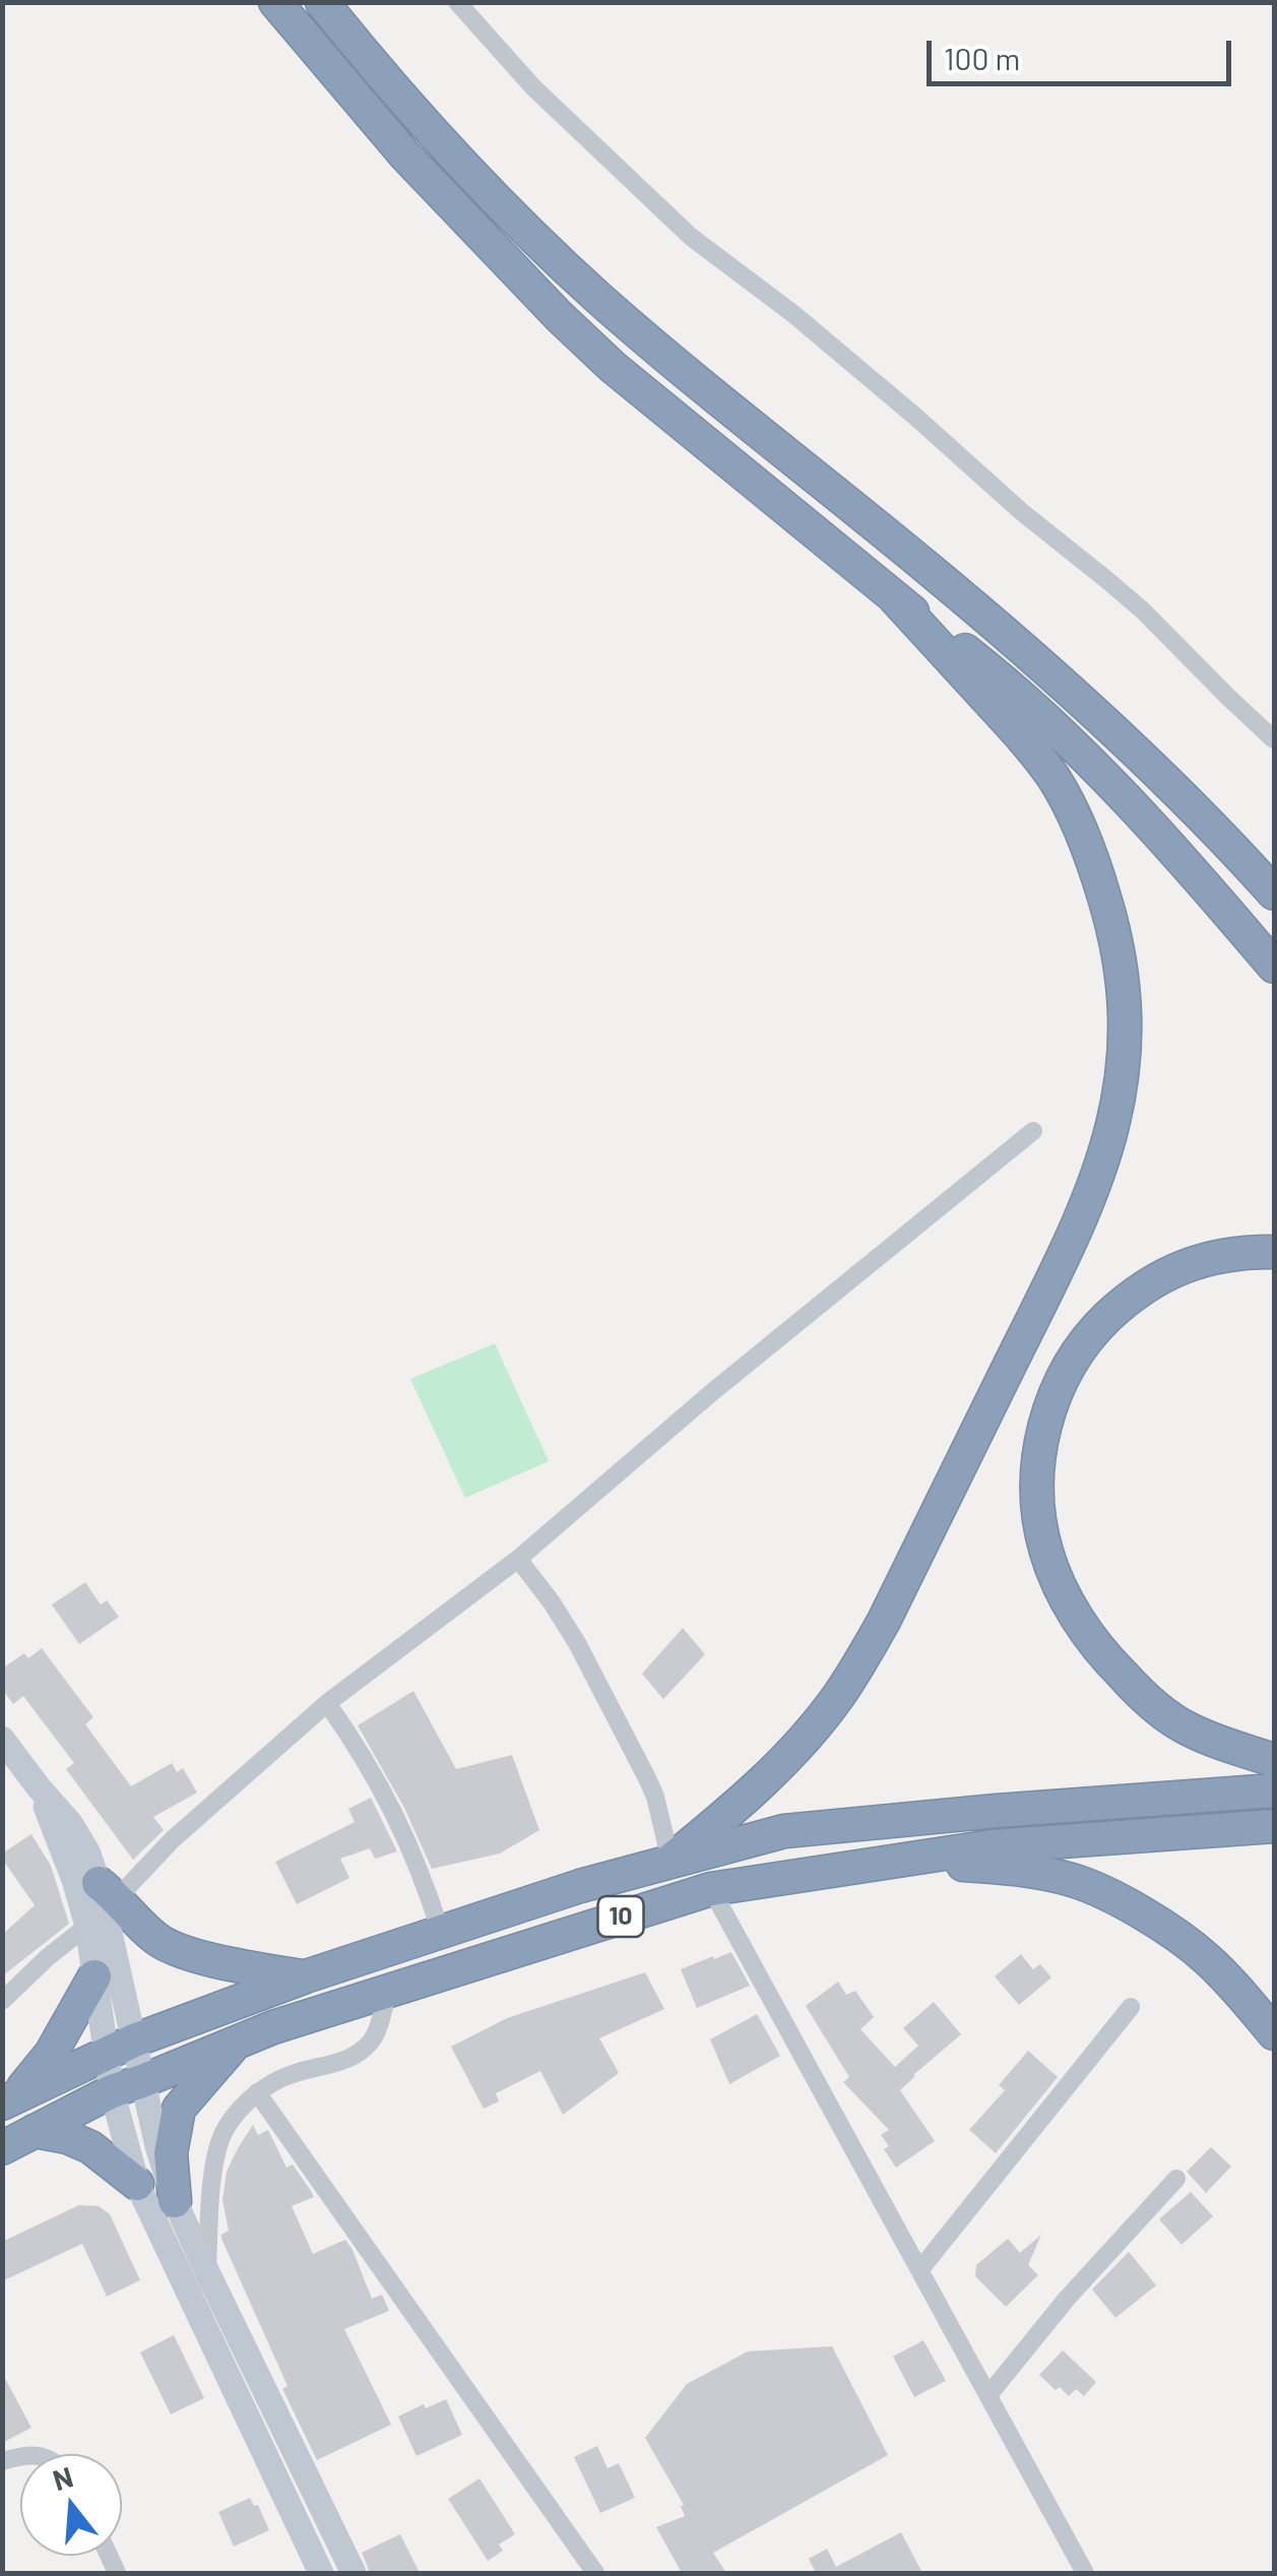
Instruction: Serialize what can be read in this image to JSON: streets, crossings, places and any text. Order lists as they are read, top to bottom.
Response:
{
  "streets": {
    "highway": ["10"]
  },
  "scale_bar": "100 m",
  "north": "top"
}
